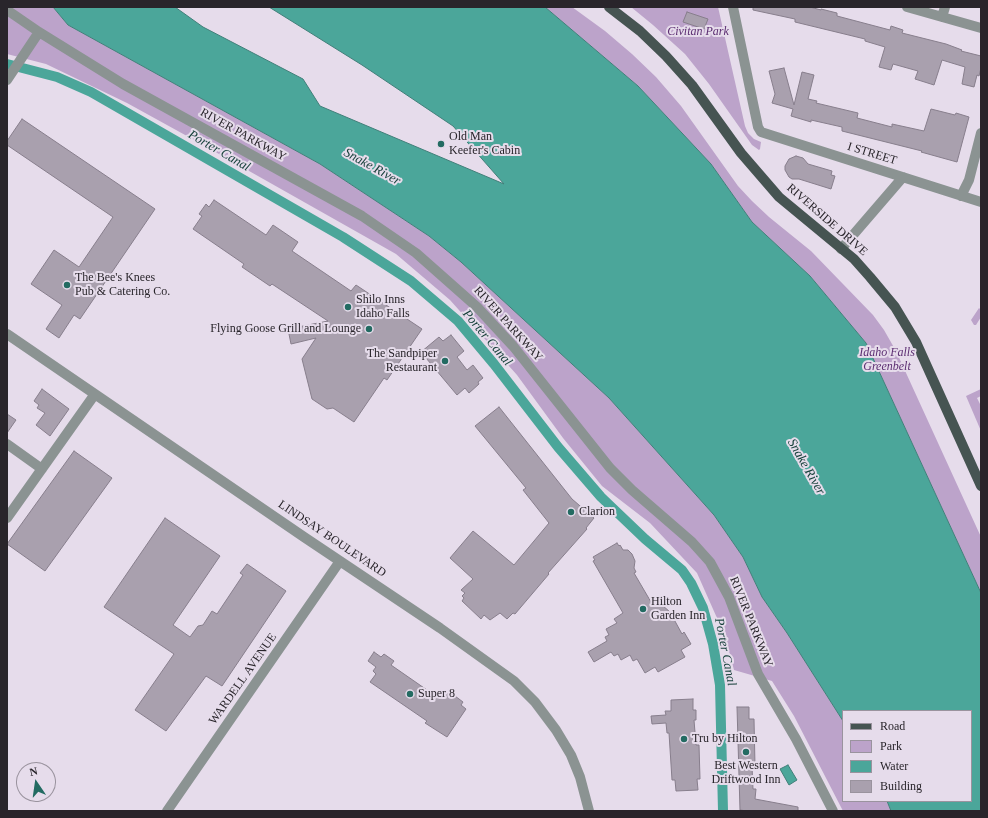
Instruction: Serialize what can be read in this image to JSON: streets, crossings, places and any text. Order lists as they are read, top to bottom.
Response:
{
  "streets": {
    "main road": ["RIVERSIDE DRIVE"],
    "street": [
      "RIVER PARKWAY",
      "I STREET",
      "LINDSAY BOULEVARD",
      "WARDELL AVENUE"
    ]
  },
  "crossings": [
    ["LINDSAY BOULEVARD", "WARDELL AVENUE"]
  ],
  "water": ["Porter Canal", "Snake River"],
  "parks": ["Civitan Park", "Idaho Falls Greenbelt"],
  "places": [
    "Old Man Keefer's Cabin",
    "The Bee's Knees Pub & Catering Co.",
    "Shilo Inns Idaho Falls",
    "Flying Goose Grill and Lounge",
    "The Sandpiper Restaurant",
    "Clarion",
    "Hilton Garden Inn",
    "Super 8",
    "Tru by Hilton",
    "Best Western Driftwood Inn"
  ],
  "legend": [
    "Road",
    "Park",
    "Water",
    "Building"
  ],
  "north": "top"
}
